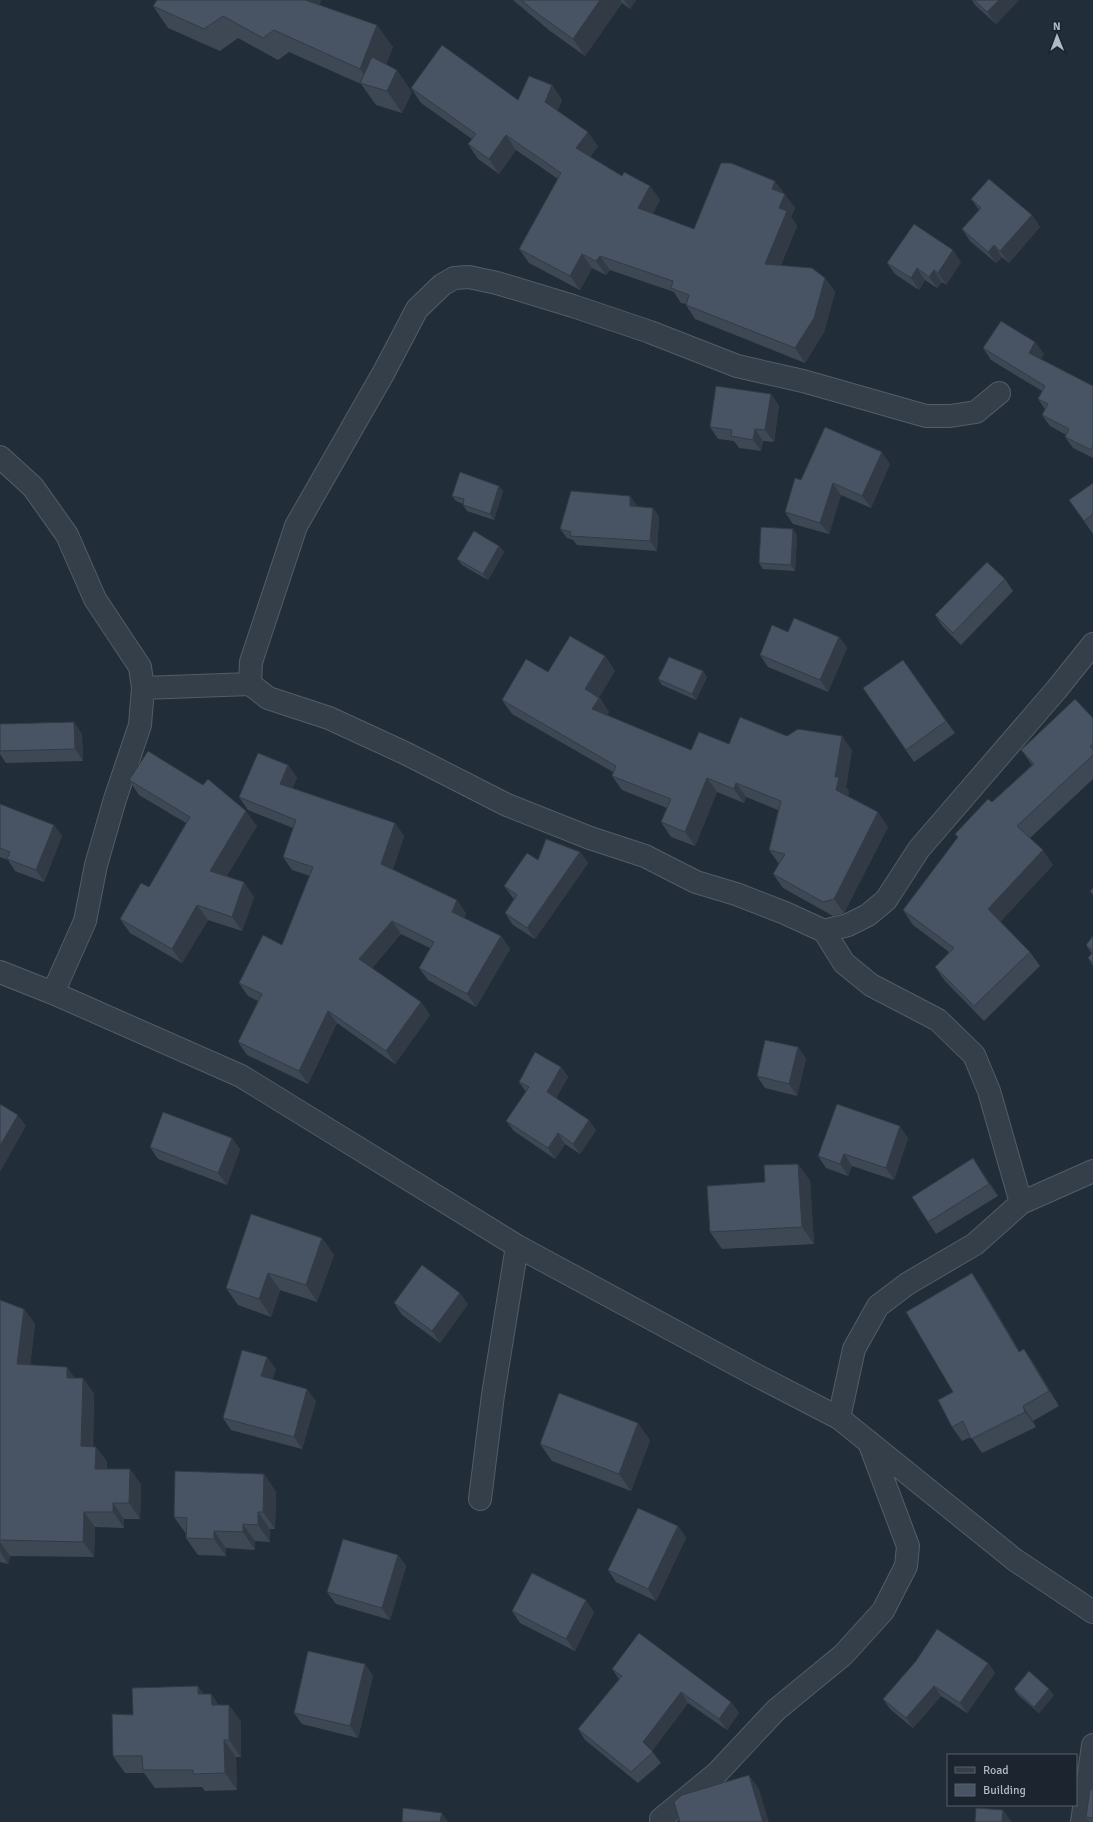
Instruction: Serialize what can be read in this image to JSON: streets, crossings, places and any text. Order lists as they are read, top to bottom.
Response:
{
  "legend": ["Road", "Building"],
  "north": "top"
}
